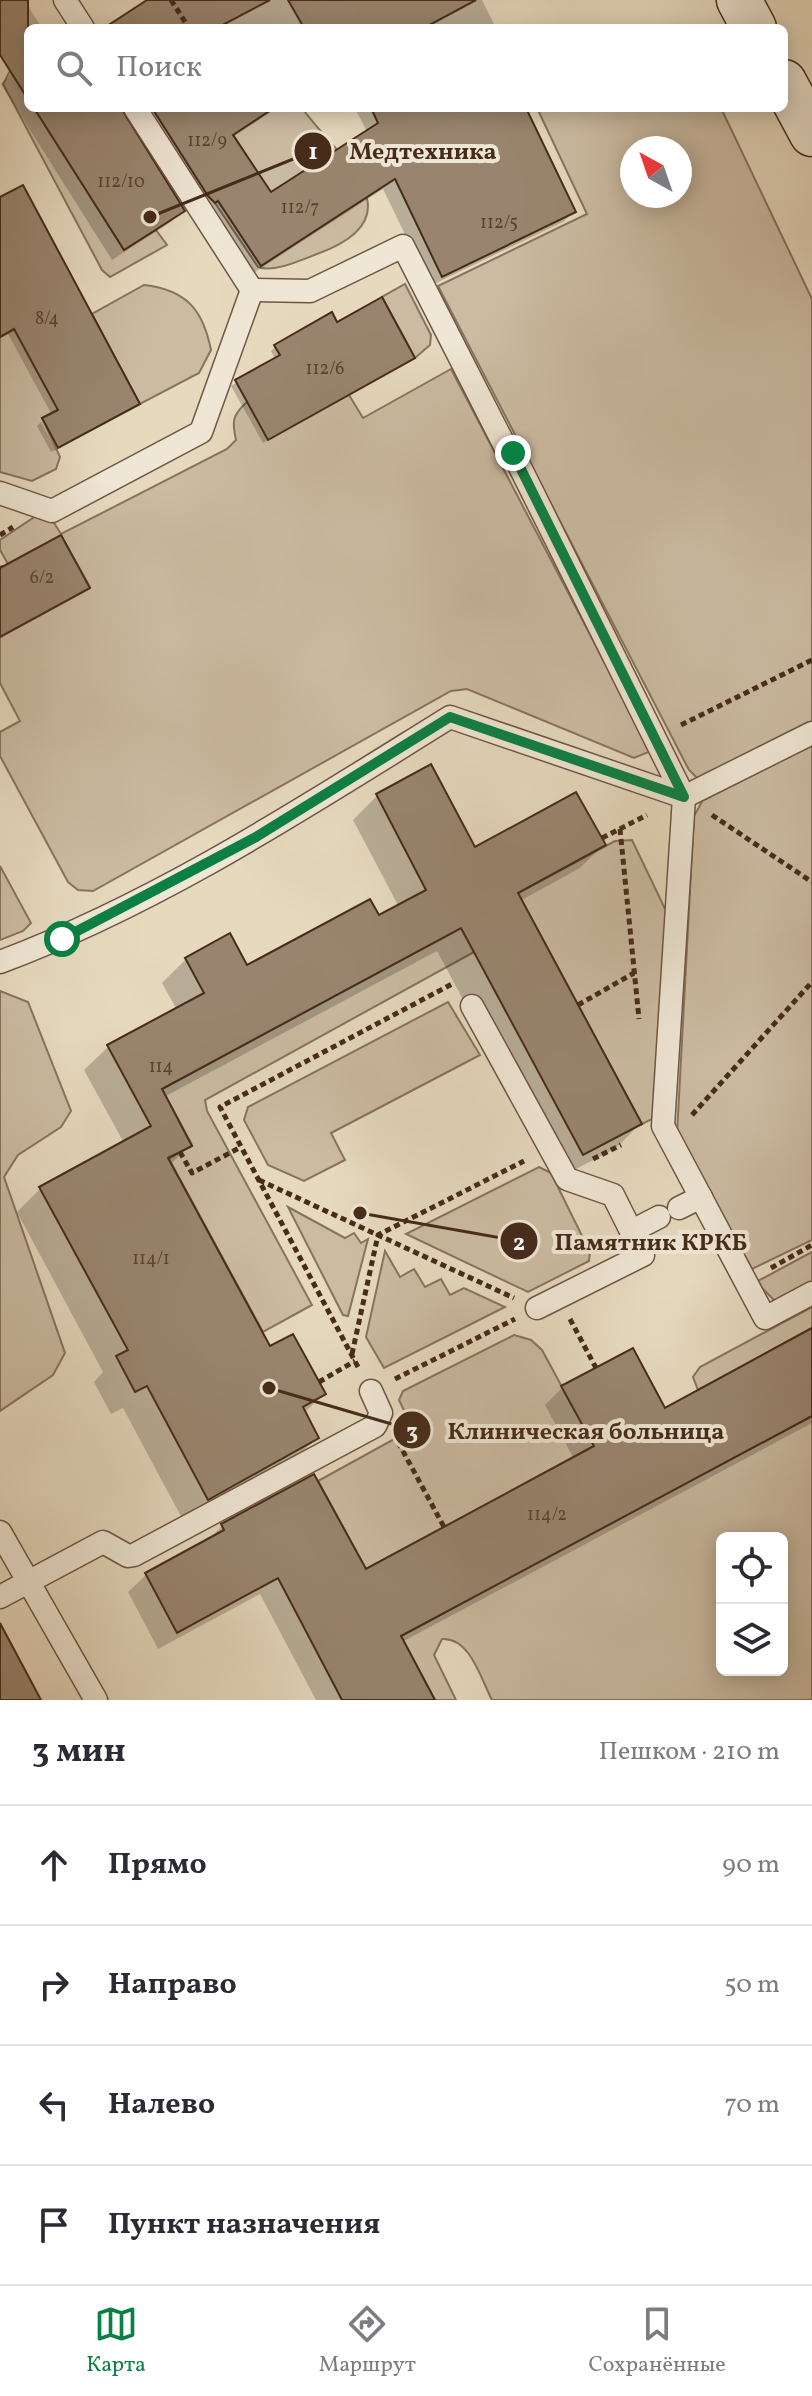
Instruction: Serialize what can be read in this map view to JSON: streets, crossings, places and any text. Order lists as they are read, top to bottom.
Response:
{
  "places": ["Медтехника", "Памятник КРКБ", "Клиническая больница"],
  "house_numbers": [
    "112/9",
    "112/10",
    "112/7",
    "112/5",
    "8/4",
    "112/6",
    "6/2",
    "114",
    "114/1",
    "114/2"
  ],
  "north": "top left",
  "page": {
    "search": "Поиск",
    "heading": ["3 мин", "Пешком · 210 m"],
    "list": [
      ["Прямо", "90 m"],
      ["Направо", "50 m"],
      ["Налево", "70 m"],
      "Пункт назначения"
    ],
    "nav": ["Карта", "Маршрут", "Сохранённые"]
  }
}
